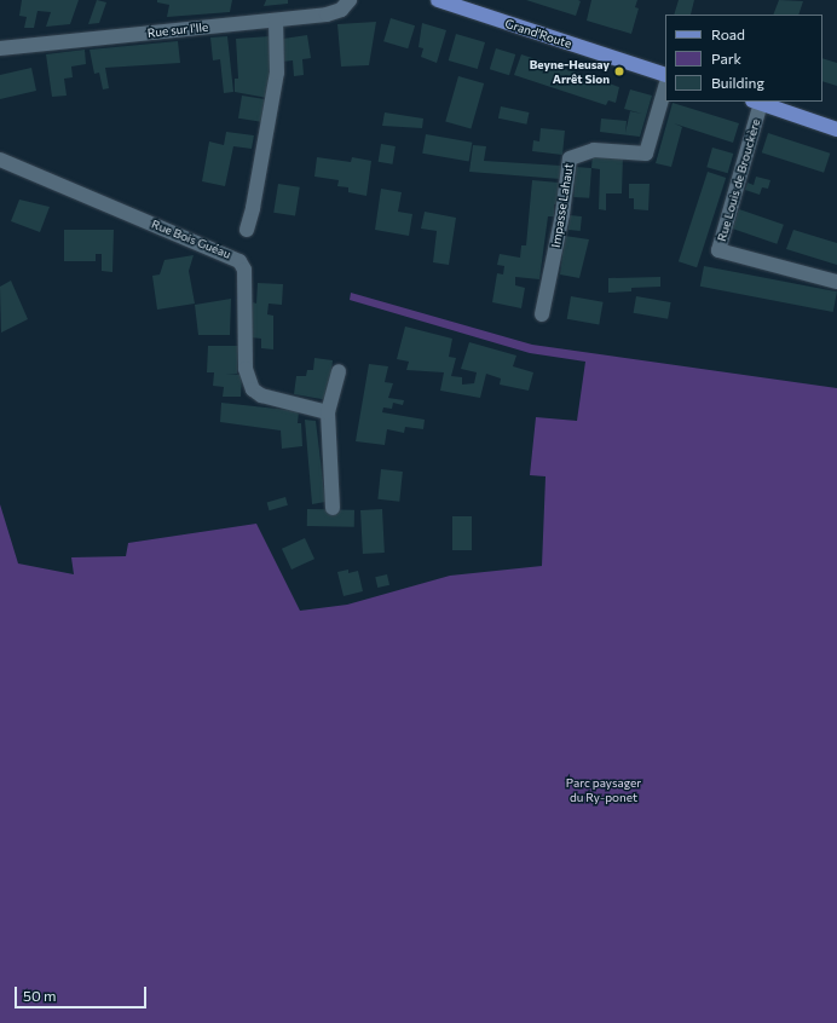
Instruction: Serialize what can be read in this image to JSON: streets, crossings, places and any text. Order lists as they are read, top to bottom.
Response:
{
  "streets": {
    "main road": ["Grand'Route"],
    "street": [
      "Rue sur l'Ile",
      "Rue Louis de Brouckère",
      "Impasse Lahaut",
      "Rue Bois Guéau"
    ]
  },
  "parks": ["Parc paysager du Ry-ponet"],
  "places": ["Beyne-Heusay Arrêt Sion"],
  "legend": ["Road", "Park", "Building"],
  "scale_bar": "50 m"
}
